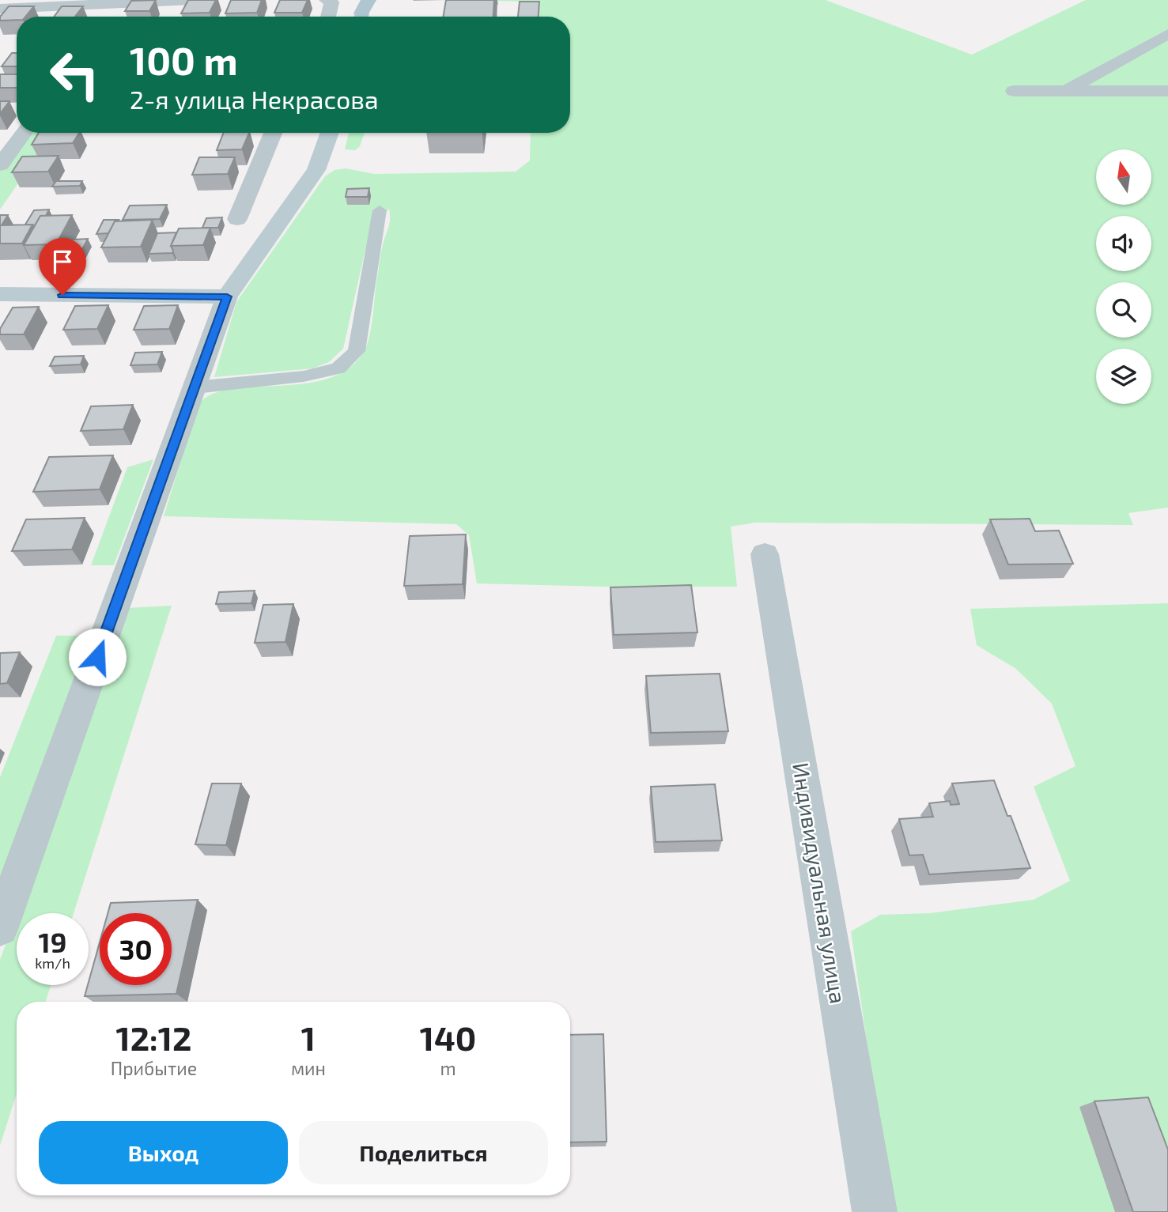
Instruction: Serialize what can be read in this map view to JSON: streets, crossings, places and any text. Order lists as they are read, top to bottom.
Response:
{
  "streets": {
    "street": ["Индивидуальная улица"]
  },
  "north": "top",
  "page": {
    "turn": ["100 m", "2-я улица Некрасова"],
    "speed": "19 km/h",
    "limit": "30",
    "eta": [
      "12:12",
      "Прибытие",
      "1",
      "мин",
      "140",
      "m"
    ],
    "buttons": ["Выход", "Поделиться"]
  }
}
